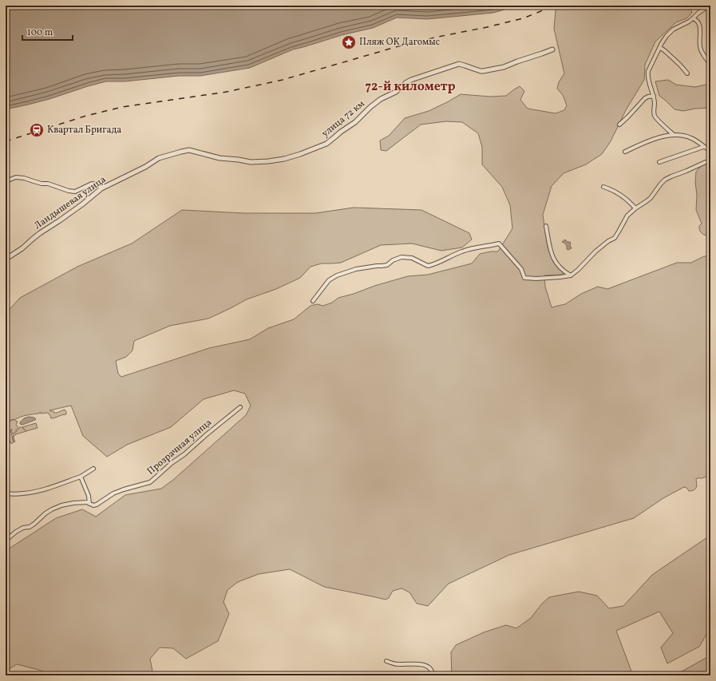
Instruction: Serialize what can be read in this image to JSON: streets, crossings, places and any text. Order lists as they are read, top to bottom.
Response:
{
  "streets": {
    "street": ["улица 72 км", "Ландышевая улица", "Прозрачная улица"]
  },
  "crossings": [
    ["улица 72 км", "Ландышевая улица"]
  ],
  "districts": ["72-й километр"],
  "places": {
    "place": ["Пляж ОК Дагомыс"],
    "station": ["Квартал Бригада"]
  },
  "scale_bar": "100 m"
}
